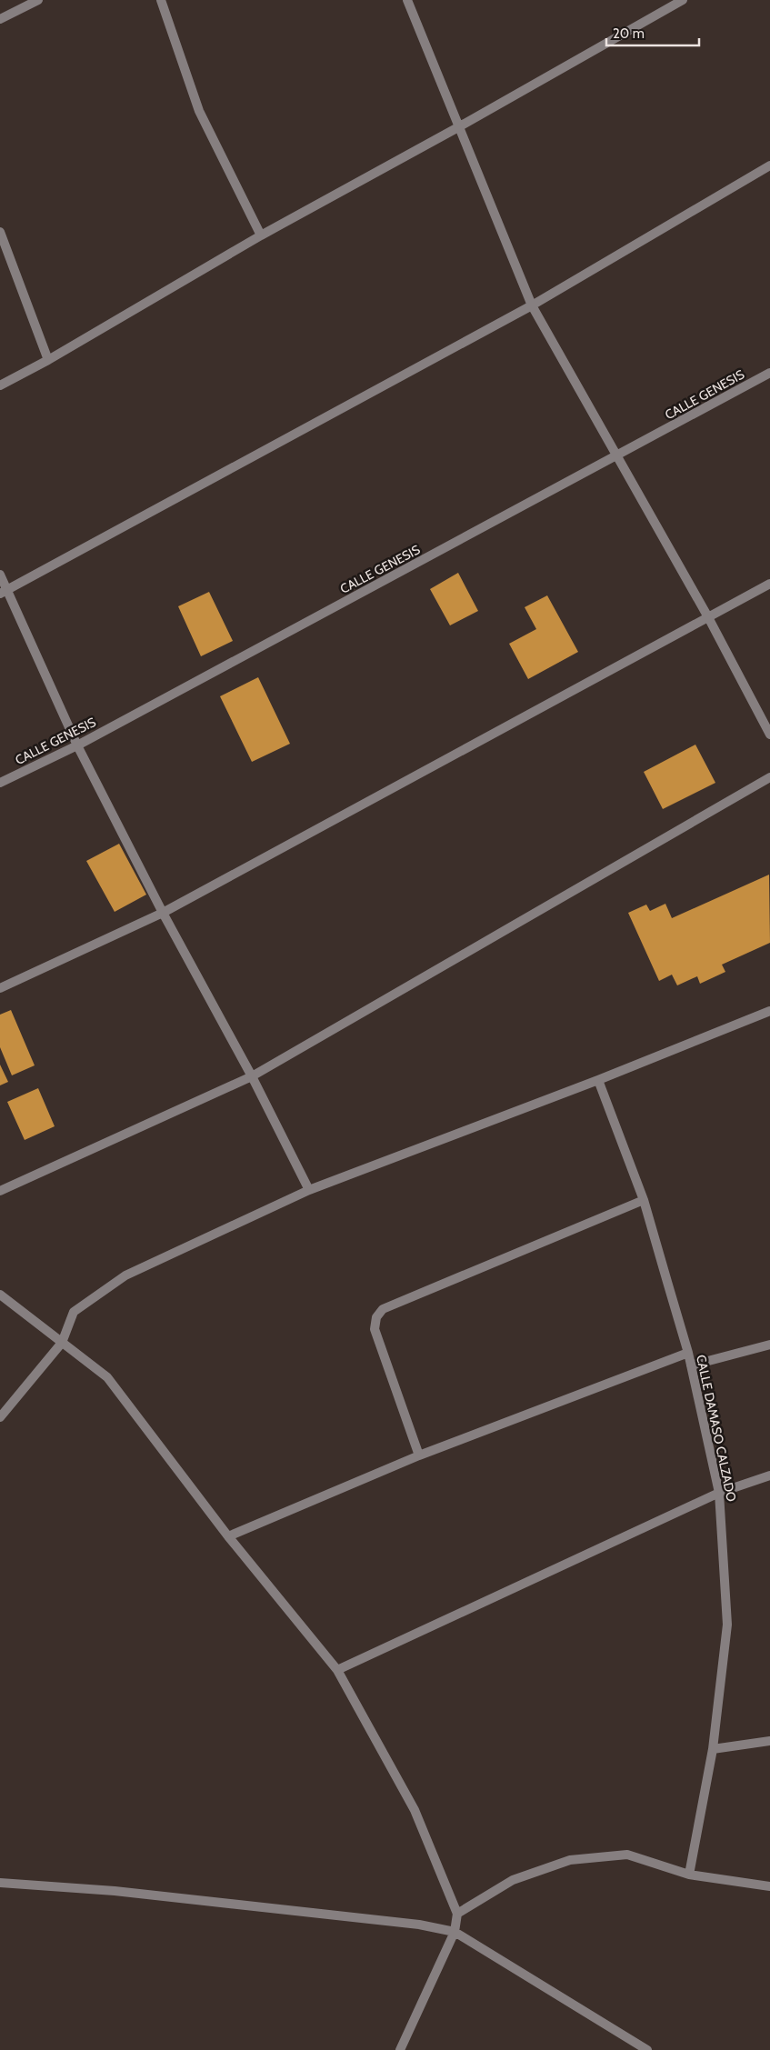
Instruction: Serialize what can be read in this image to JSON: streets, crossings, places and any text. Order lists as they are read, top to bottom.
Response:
{
  "streets": {
    "street": ["CALLE GENESIS", "CALLE DAMASO CALZADO"]
  },
  "scale_bar": "20 m"
}
